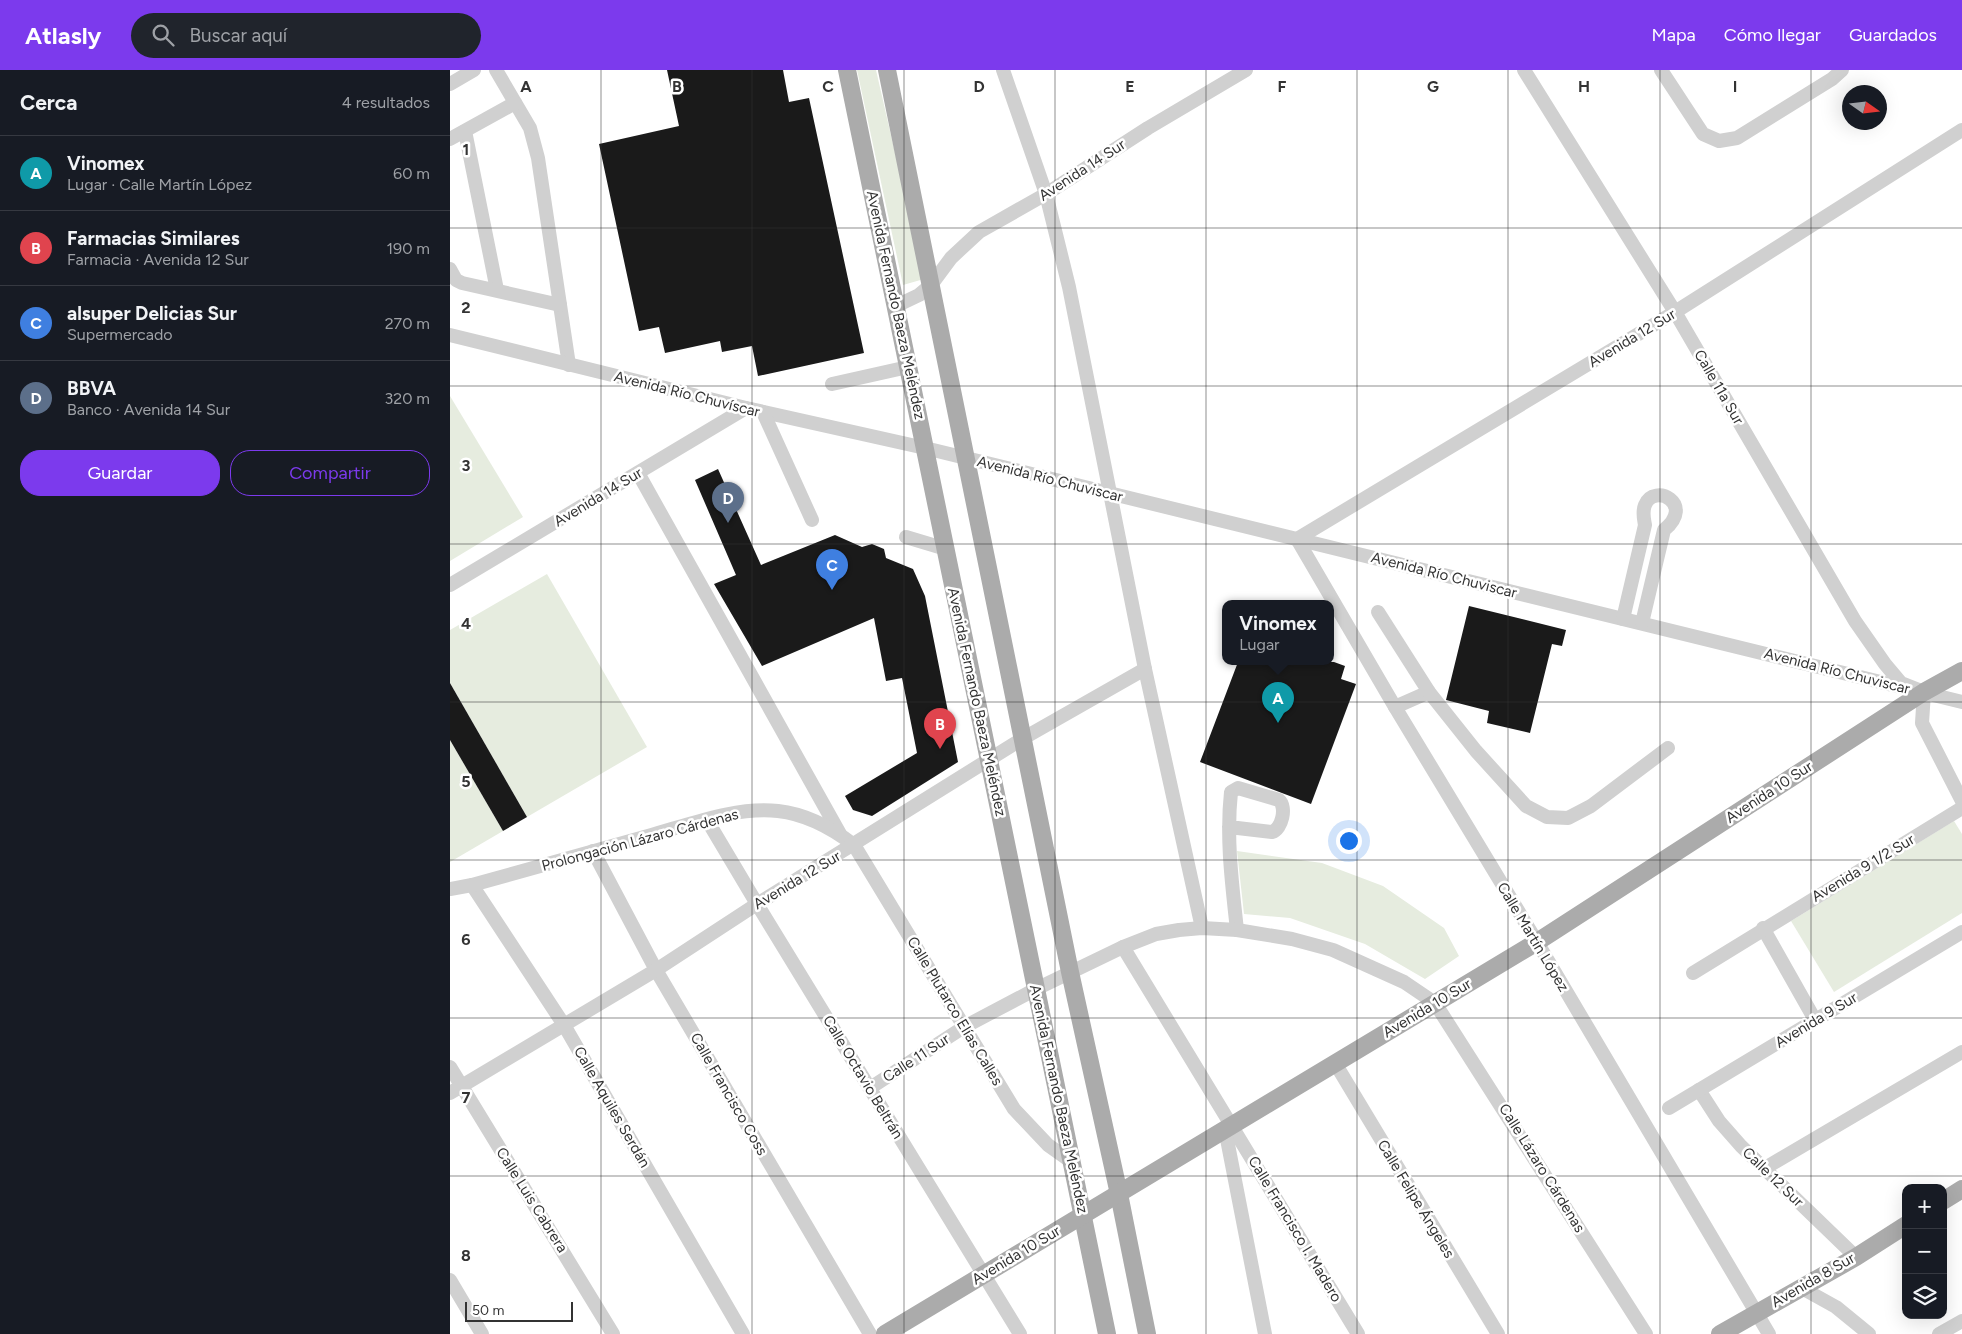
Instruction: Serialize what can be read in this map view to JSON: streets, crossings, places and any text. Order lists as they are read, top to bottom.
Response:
{
  "streets": {
    "main road": ["Avenida Fernando Baeza Meléndez", "Avenida 10 Sur", "Avenida 8 Sur"],
    "street": [
      "Avenida 14 Sur",
      "Avenida 12 Sur",
      "Calle 11a Sur",
      "Avenida Río Chuvíscar",
      "Avenida Río Chuviscar",
      "Prolongación Lázaro Cárdenas",
      "Avenida 9 1/2 Sur",
      "Calle Martín López",
      "Calle Plutarco Elías Calles",
      "Avenida 9 Sur",
      "Calle 11 Sur",
      "Calle Octavio Beltrán",
      "Calle Francisco Coss",
      "Calle Aquiles Serdán",
      "Calle Lázaro Cárdenas",
      "Calle 12 Sur",
      "Calle Felipe Ángeles",
      "Calle Luis Cabrera",
      "Calle Francisco I. Madero"
    ]
  },
  "crossings": [
    ["Avenida 14 Sur", "Avenida Fernando Baeza Meléndez"],
    ["Avenida 14 Sur", "Avenida Río Chuvíscar"],
    ["Avenida Fernando Baeza Meléndez", "Avenida 12 Sur"],
    ["Avenida Fernando Baeza Meléndez", "Avenida Río Chuvíscar"],
    ["Avenida Fernando Baeza Meléndez", "Avenida Río Chuviscar"],
    ["Avenida Fernando Baeza Meléndez", "Avenida 10 Sur"],
    ["Avenida Fernando Baeza Meléndez", "Calle Plutarco Elías Calles"],
    ["Avenida Fernando Baeza Meléndez", "Calle 11 Sur"],
    ["Avenida 12 Sur", "Calle 11a Sur"],
    ["Avenida 12 Sur", "Avenida Río Chuviscar"],
    ["Avenida 12 Sur", "Prolongación Lázaro Cárdenas"],
    ["Avenida 12 Sur", "Calle Martín López"],
    ["Avenida 12 Sur", "Calle Plutarco Elías Calles"],
    ["Avenida 12 Sur", "Calle Octavio Beltrán"],
    ["Avenida 12 Sur", "Calle Francisco Coss"],
    ["Avenida 12 Sur", "Calle Aquiles Serdán"],
    ["Avenida 12 Sur", "Calle Luis Cabrera"],
    ["Calle 11a Sur", "Avenida Río Chuviscar"],
    ["Calle 11a Sur", "Avenida 10 Sur"],
    ["Avenida Río Chuvíscar", "Avenida Río Chuviscar"],
    ["Avenida Río Chuviscar", "Avenida 10 Sur"],
    ["Avenida Río Chuviscar", "Calle Martín López"],
    ["Avenida 10 Sur", "Calle Martín López"],
    ["Avenida 10 Sur", "Calle Octavio Beltrán"],
    ["Avenida 10 Sur", "Calle Lázaro Cárdenas"],
    ["Avenida 10 Sur", "Calle Felipe Ángeles"],
    ["Avenida 10 Sur", "Calle Francisco I. Madero"],
    ["Prolongación Lázaro Cárdenas", "Calle Plutarco Elías Calles"],
    ["Prolongación Lázaro Cárdenas", "Calle Octavio Beltrán"],
    ["Prolongación Lázaro Cárdenas", "Calle Francisco Coss"],
    ["Prolongación Lázaro Cárdenas", "Calle Aquiles Serdán"],
    ["Calle Martín López", "Avenida 8 Sur"],
    ["Calle Plutarco Elías Calles", "Calle 11 Sur"],
    ["Avenida 9 Sur", "Calle 12 Sur"],
    ["Calle 11 Sur", "Calle Octavio Beltrán"],
    ["Calle 11 Sur", "Calle Francisco I. Madero"],
    ["Calle 12 Sur", "Avenida 8 Sur"]
  ],
  "scale_bar": "50 m",
  "north": "right",
  "page": {
    "header": "Atlasly",
    "search": "Buscar aquí",
    "nav": ["Mapa", "Cómo llegar", "Guardados"],
    "heading": ["Cerca", "4 resultados"],
    "list": [
      {
        "mark": "A",
        "name": "Vinomex",
        "note": "Lugar · Calle Martín López",
        "value": "60 m"
      },
      {
        "mark": "B",
        "name": "Farmacias Similares",
        "note": "Farmacia · Avenida 12 Sur",
        "value": "190 m"
      },
      {
        "mark": "C",
        "name": "alsuper Delicias Sur",
        "note": "Supermercado",
        "value": "270 m"
      },
      {
        "mark": "D",
        "name": "BBVA",
        "note": "Banco · Avenida 14 Sur",
        "value": "320 m"
      }
    ],
    "buttons": ["Guardar", "Compartir"],
    "pins": [
      "D",
      "C",
      "A",
      "B"
    ],
    "popup": ["Vinomex", "Lugar"],
    "map_buttons": ["+", "−"],
    "scale": "50 m"
  },
  "grid": {
    "columns": [
      "A",
      "B",
      "C",
      "D",
      "E",
      "F",
      "G",
      "H",
      "I"
    ],
    "rows": [
      "1",
      "2",
      "3",
      "4",
      "5",
      "6",
      "7",
      "8"
    ]
  }
}
